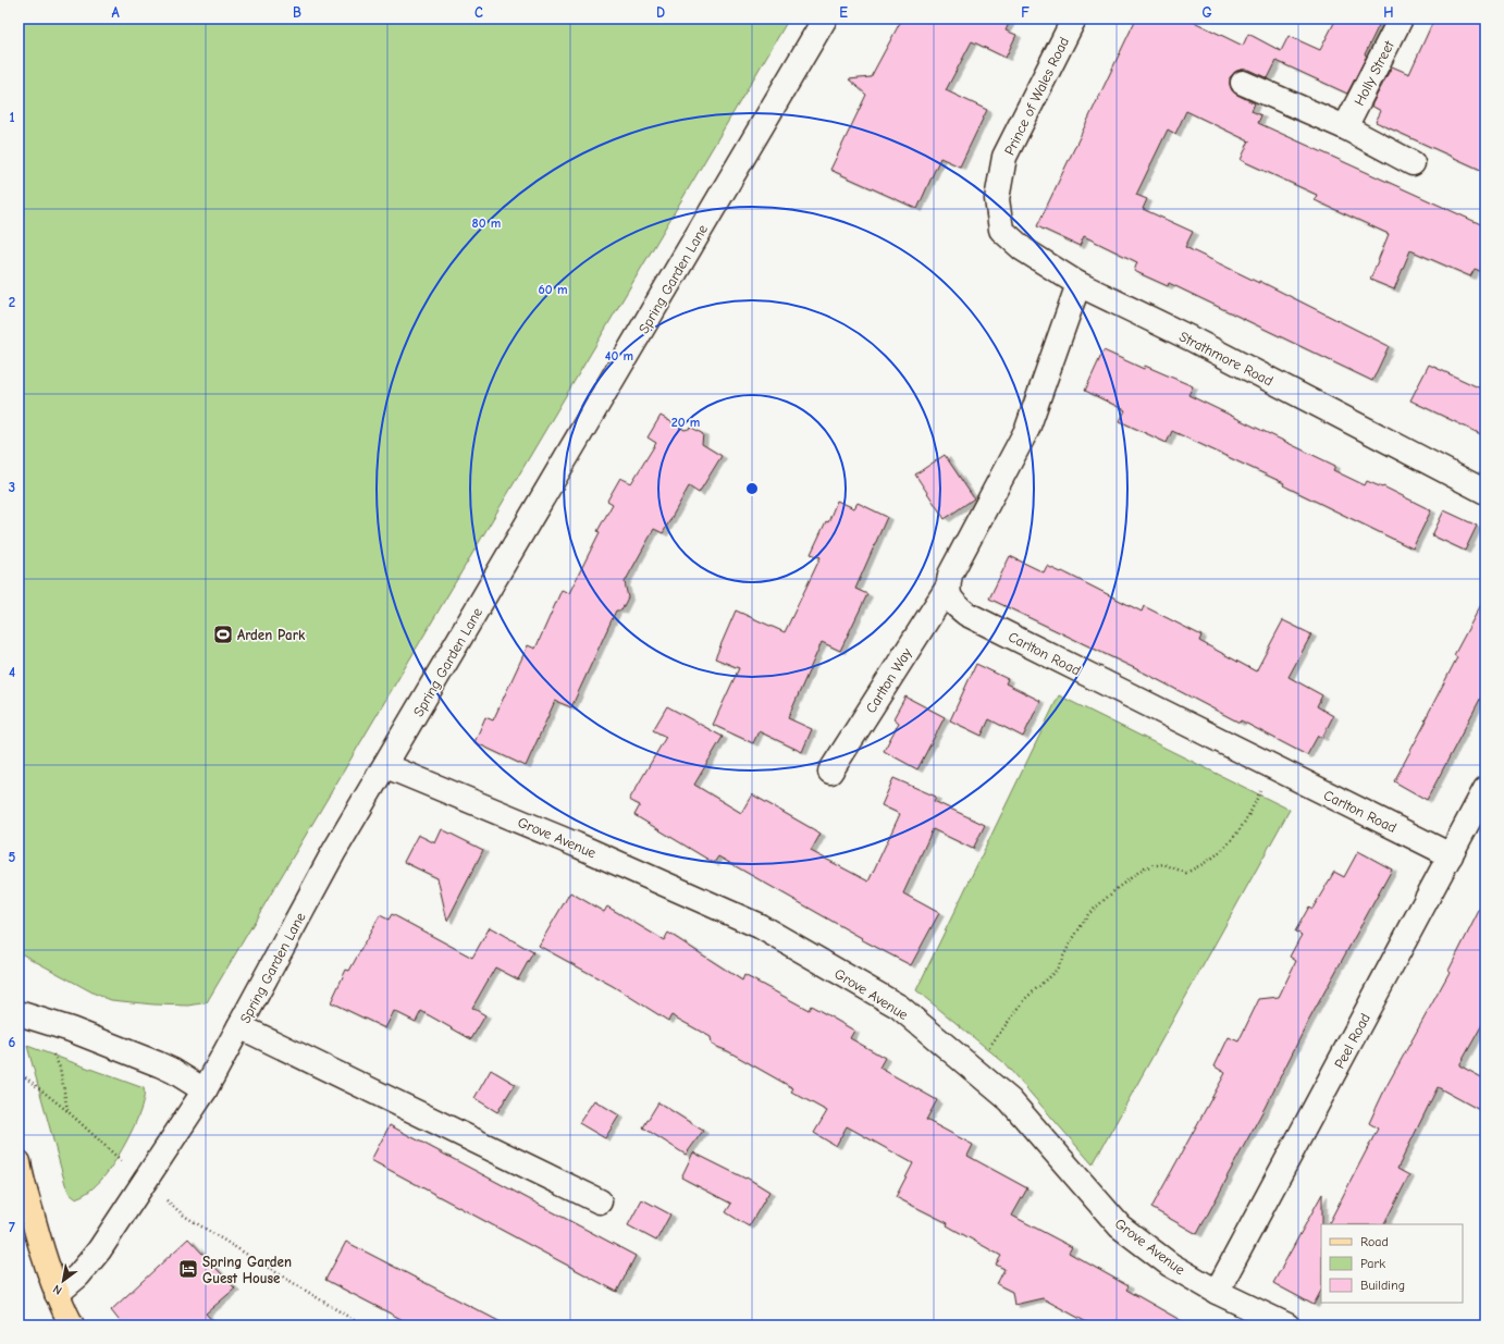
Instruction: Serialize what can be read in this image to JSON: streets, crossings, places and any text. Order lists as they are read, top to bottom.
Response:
{
  "streets": {
    "street": [
      "Holly Street",
      "Prince of Wales Road",
      "Spring Garden Lane",
      "Strathmore Road",
      "Carlton Road",
      "Carlton Way",
      "Grove Avenue",
      "Peel Road"
    ]
  },
  "crossings": [
    ["Prince of Wales Road", "Strathmore Road"],
    ["Spring Garden Lane", "Grove Avenue"],
    ["Carlton Road", "Carlton Way"],
    ["Carlton Road", "Peel Road"],
    ["Grove Avenue", "Peel Road"]
  ],
  "places": {
    "sports": ["Arden Park"],
    "hotel": ["Spring Garden Guest House"]
  },
  "legend": ["Road", "Park", "Building"],
  "north": "bottom left",
  "grid": {
    "columns": [
      "A",
      "B",
      "C",
      "D",
      "E",
      "F",
      "G",
      "H"
    ],
    "rows": [
      "1",
      "2",
      "3",
      "4",
      "5",
      "6",
      "7"
    ]
  },
  "rings": [
    "80 m",
    "60 m",
    "40 m",
    "20 m"
  ]
}
